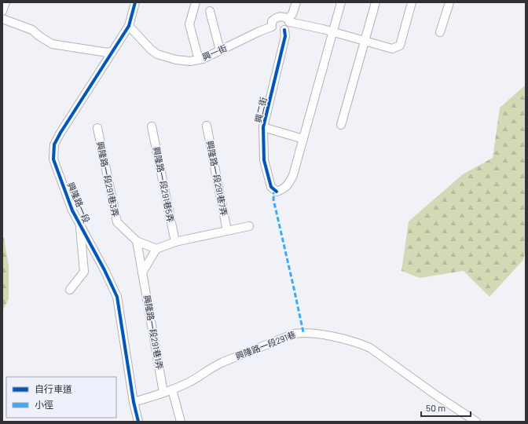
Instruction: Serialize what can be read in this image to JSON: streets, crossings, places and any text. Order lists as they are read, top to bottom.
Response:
{
  "streets": {
    "street": [
      "興一街",
      "興二街",
      "興隆路一段291巷7弄",
      "興隆路一段291巷3弄",
      "興隆路一段291巷5弄",
      "興隆路一段",
      "興隆路一段291巷1弄",
      "興隆路一段291巷"
    ]
  },
  "crossings": [
    ["興一街", "興二街"],
    ["興一街", "興隆路一段"],
    ["興隆路一段291巷3弄", "興隆路一段291巷1弄"],
    ["興隆路一段", "興隆路一段291巷"],
    ["興隆路一段291巷1弄", "興隆路一段291巷"]
  ],
  "legend": ["自行車道", "小徑"],
  "scale_bar": "50 m"
}
